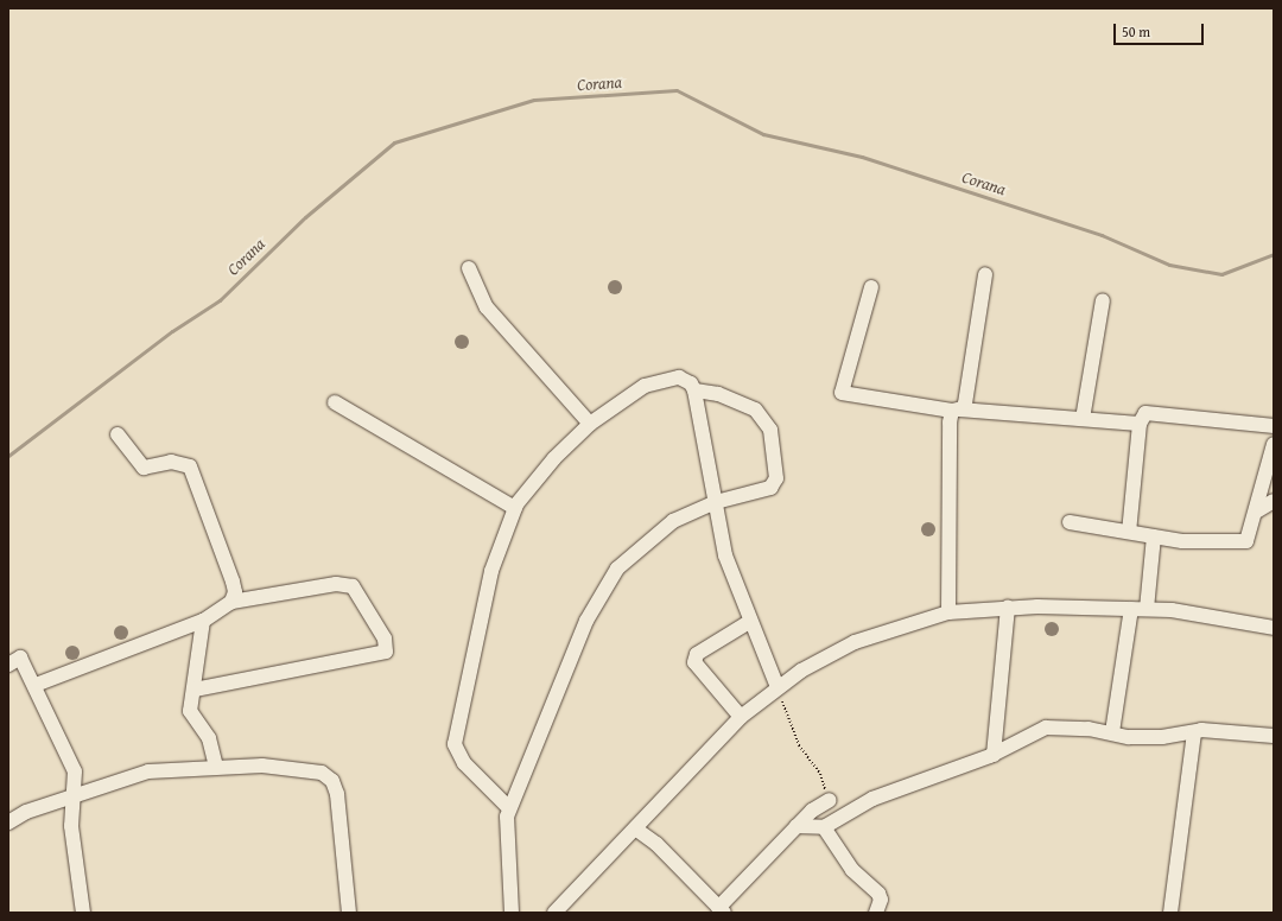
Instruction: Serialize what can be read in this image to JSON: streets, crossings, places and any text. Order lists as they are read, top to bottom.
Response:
{
  "water": ["Corana"],
  "scale_bar": "50 m"
}
